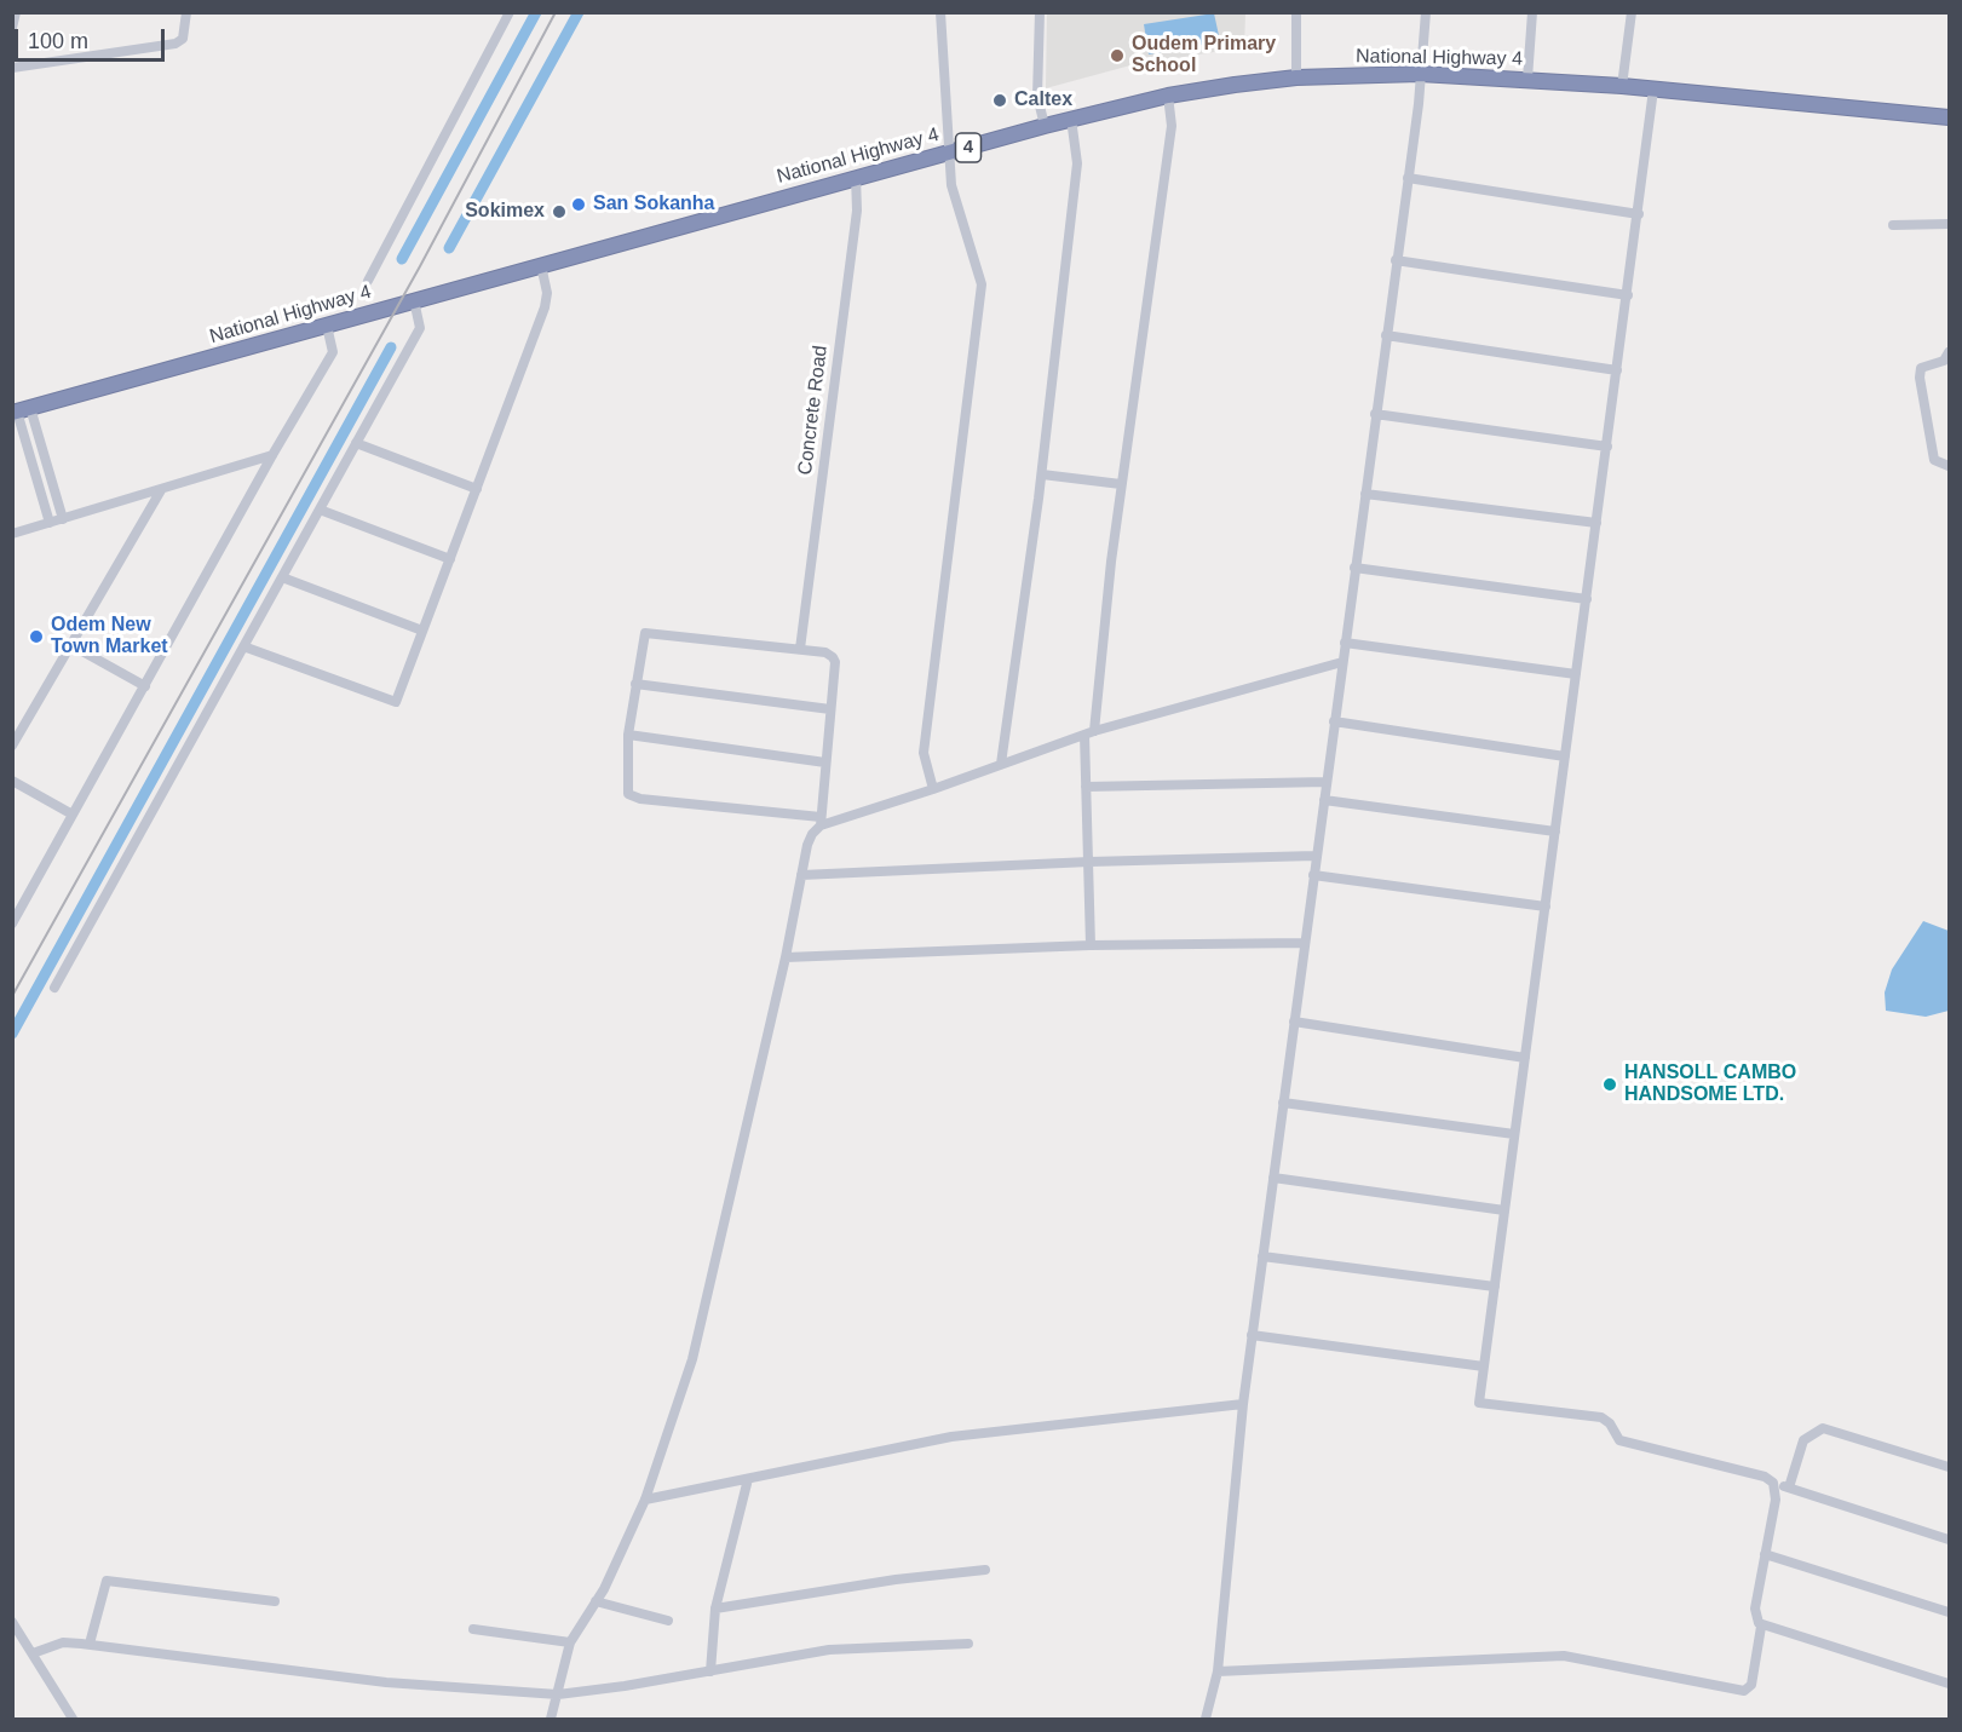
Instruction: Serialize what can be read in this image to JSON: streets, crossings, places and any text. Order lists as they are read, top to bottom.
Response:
{
  "streets": {
    "highway": ["National Highway 4", "4"],
    "street": ["Concrete Road"]
  },
  "crossings": [
    ["National Highway 4", "Concrete Road"]
  ],
  "places": [
    "Oudem Primary School",
    "Caltex",
    "San Sokanha",
    "Sokimex",
    "Odem New Town Market",
    "HANSOLL CAMBO HANDSOME LTD."
  ],
  "scale_bar": "100 m"
}
